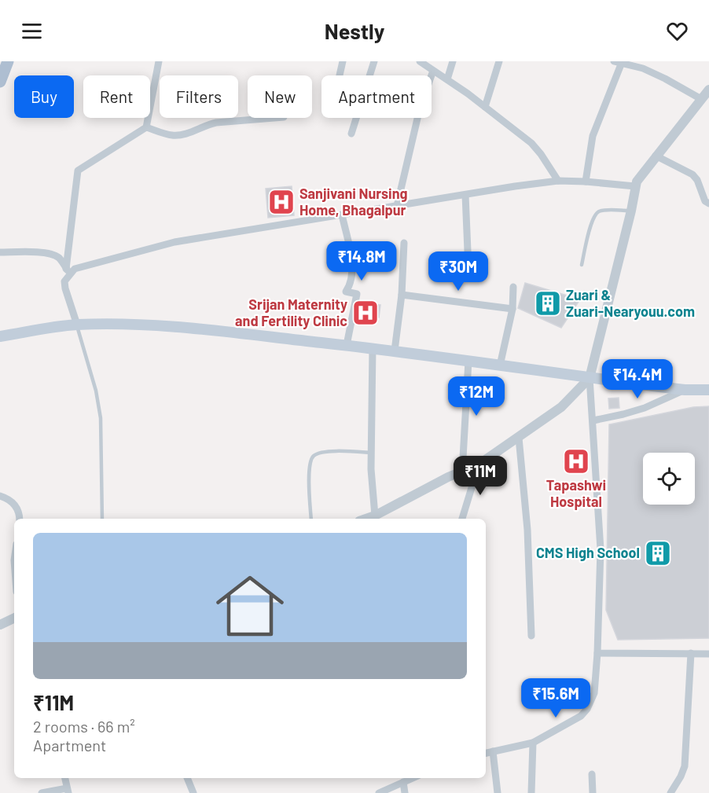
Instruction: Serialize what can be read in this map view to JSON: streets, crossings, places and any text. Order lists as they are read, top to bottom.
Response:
{
  "places": {
    "hospital": ["Sanjivani Nursing Home, Bhagalpur", "Srijan Maternity and Fertility Clinic", "Tapashwi Hospital"],
    "building": ["Zuari & Zuari-Nearyouu.com", "CMS High School"]
  },
  "page": {
    "header": "Nestly",
    "chip": [
      "Buy",
      "Rent",
      "Filters",
      "New",
      "Apartment"
    ],
    "price": [
      "₹14.8M",
      "₹30M",
      "₹14.4M",
      "₹12M",
      "₹11M",
      "₹15.6M"
    ],
    "list": [
      {
        "name": "₹11M",
        "note": "2 rooms · 66 m² · Apartment"
      }
    ]
  }
}
